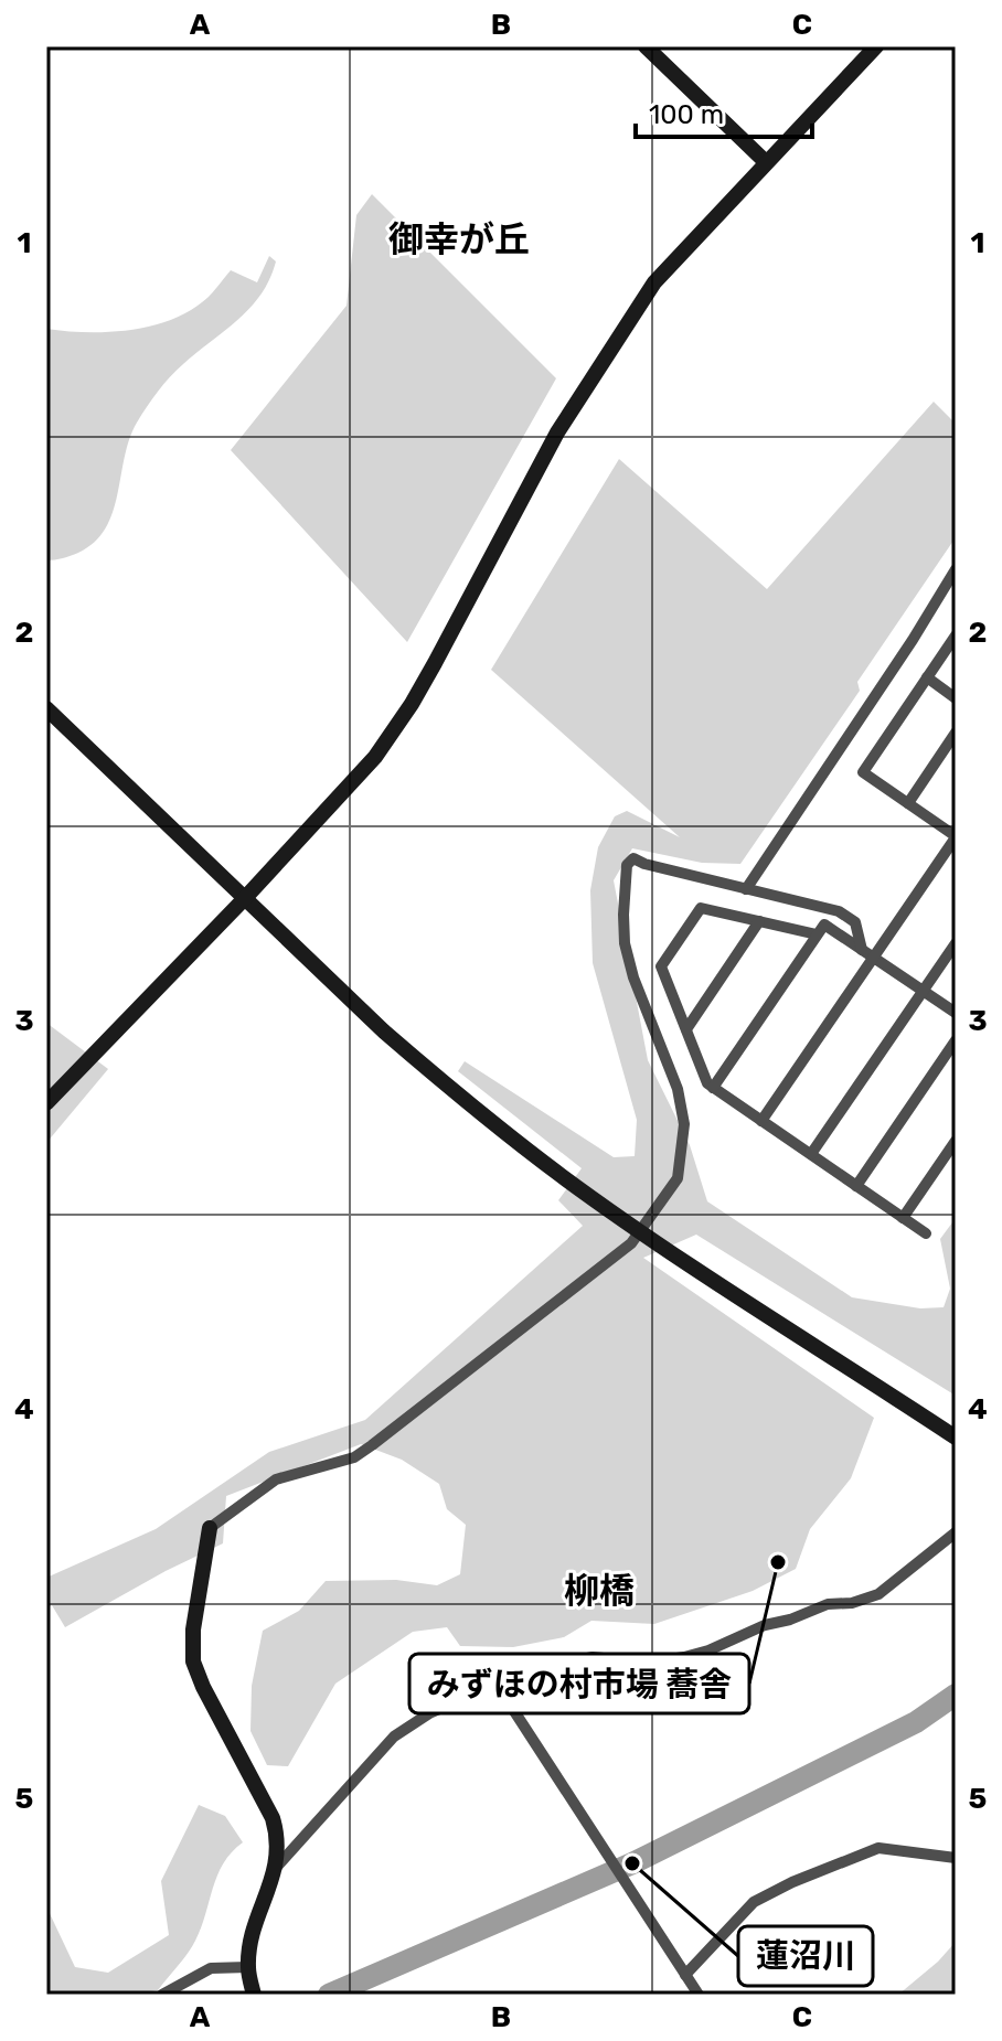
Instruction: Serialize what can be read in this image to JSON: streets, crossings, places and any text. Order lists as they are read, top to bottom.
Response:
{
  "districts": ["御幸が丘", "柳橋"],
  "places": ["みずほの村市場 蕎舎", "蓮沼川"],
  "scale_bar": "100 m",
  "grid": {
    "columns": ["A", "B", "C"],
    "rows": [
      "1",
      "2",
      "3",
      "4",
      "5"
    ]
  }
}
